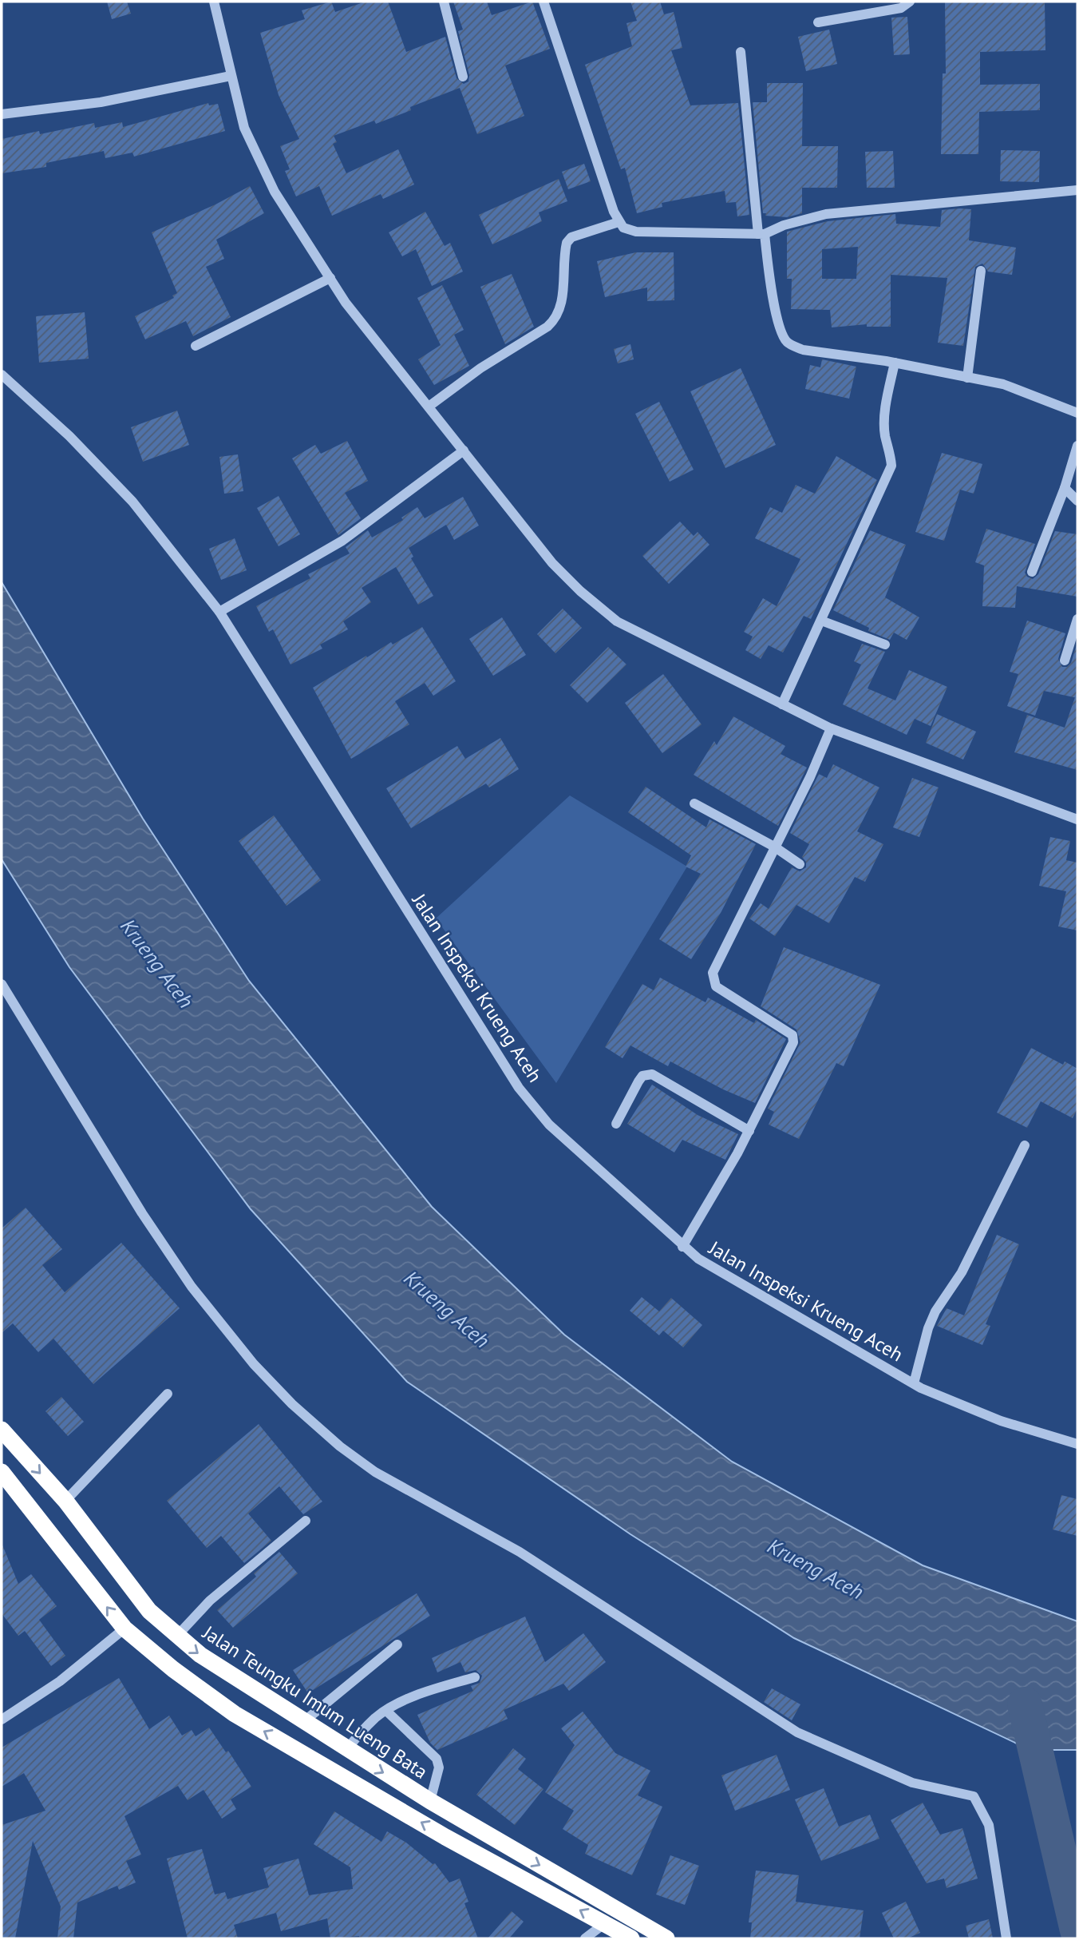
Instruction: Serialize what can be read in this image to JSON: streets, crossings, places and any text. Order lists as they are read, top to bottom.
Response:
{
  "streets": {
    "highway": ["Jalan Teungku Imum Lueng Bata"],
    "street": ["Jalan Inspeksi Krueng Aceh"]
  },
  "water": ["Krueng Aceh"]
}
